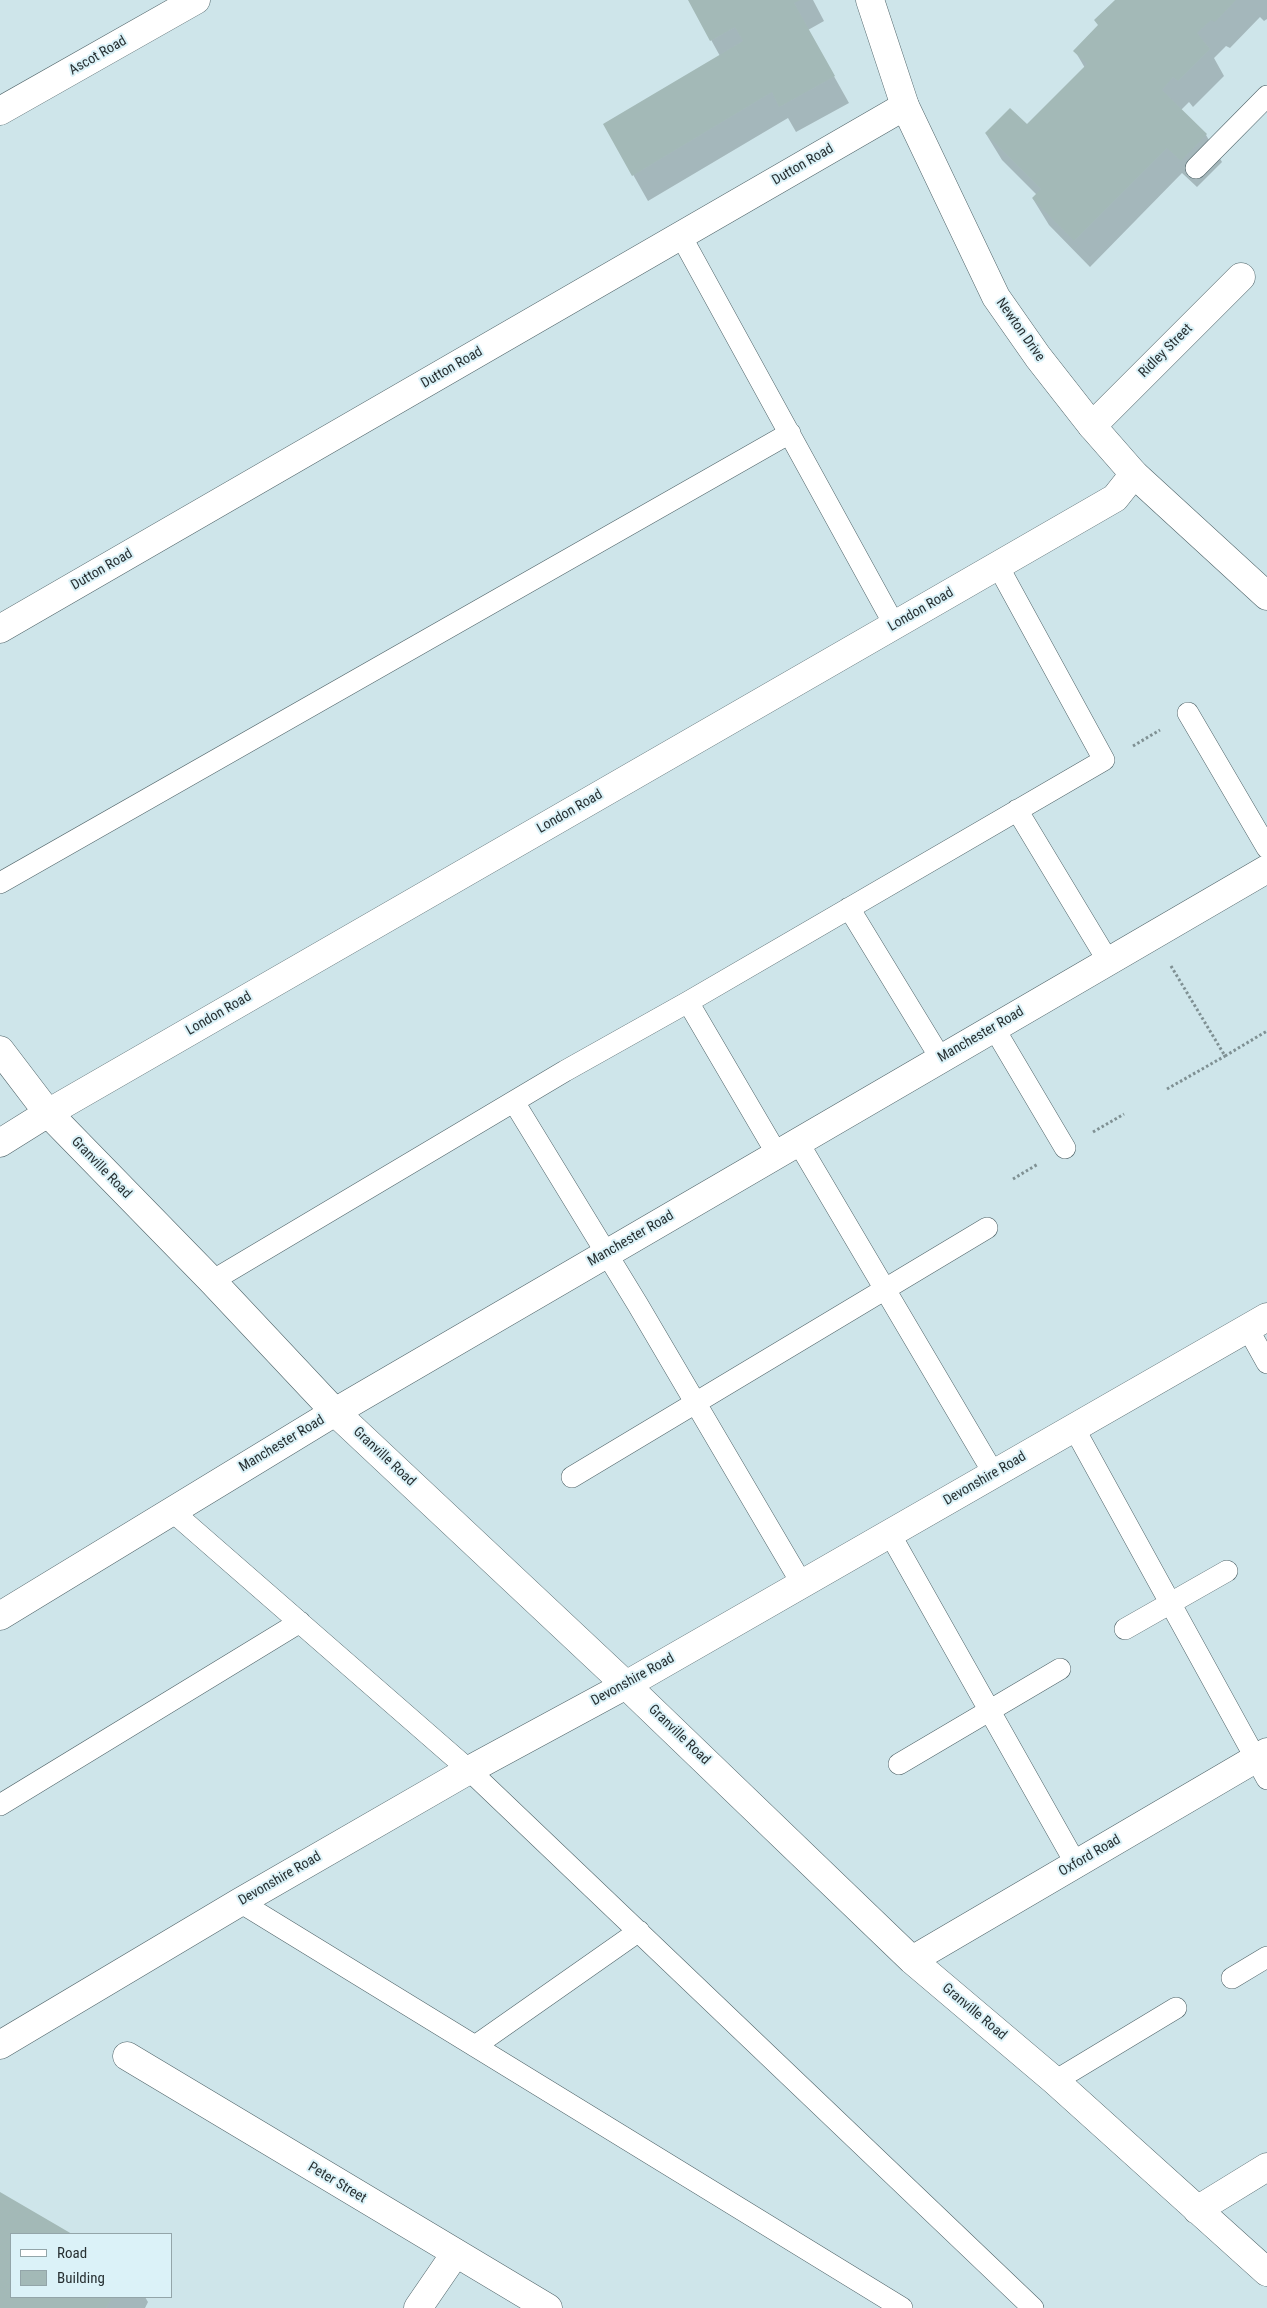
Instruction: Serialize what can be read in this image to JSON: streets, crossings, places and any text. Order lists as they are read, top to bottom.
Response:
{
  "streets": {
    "street": [
      "Ascot Road",
      "Dutton Road",
      "Newton Drive",
      "Ridley Street",
      "London Road",
      "Manchester Road",
      "Granville Road",
      "Devonshire Road",
      "Oxford Road",
      "Peter Street"
    ]
  },
  "crossings": [
    ["Dutton Road", "Newton Drive"],
    ["Newton Drive", "Ridley Street"],
    ["Newton Drive", "London Road"],
    ["London Road", "Granville Road"],
    ["Manchester Road", "Granville Road"],
    ["Granville Road", "Devonshire Road"],
    ["Granville Road", "Oxford Road"]
  ],
  "legend": ["Road", "Building"]
}
